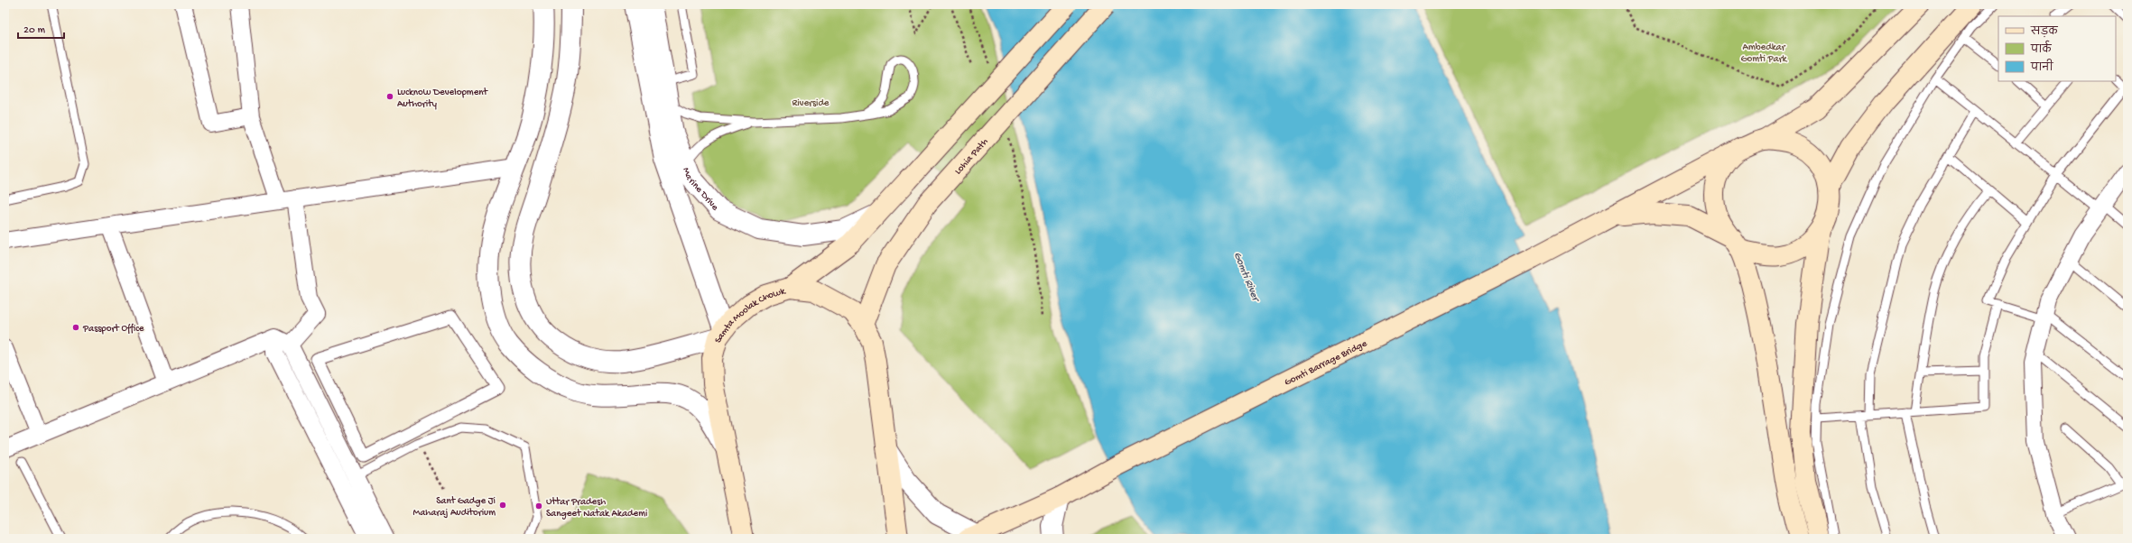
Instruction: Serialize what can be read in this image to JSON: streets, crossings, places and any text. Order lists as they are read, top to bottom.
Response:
{
  "streets": {
    "main road": ["Lohia Path", "Samta Moolak Chowk", "Gomti Barrage Bridge"],
    "street": ["Marine Drive"]
  },
  "crossings": [
    ["Lohia Path", "Samta Moolak Chowk"],
    ["Marine Drive", "Samta Moolak Chowk"]
  ],
  "water": ["Gomti River"],
  "parks": ["Ambedkar Gomti Park", "Riverside"],
  "places": [
    "Lucknow Development Authority",
    "Passport Office",
    "Sant Gadge Ji Maharaj Auditorium",
    "Uttar Pradesh Sangeet Natak Akademi"
  ],
  "legend": ["सड़क", "पार्क", "पानी"],
  "scale_bar": "20 m"
}
